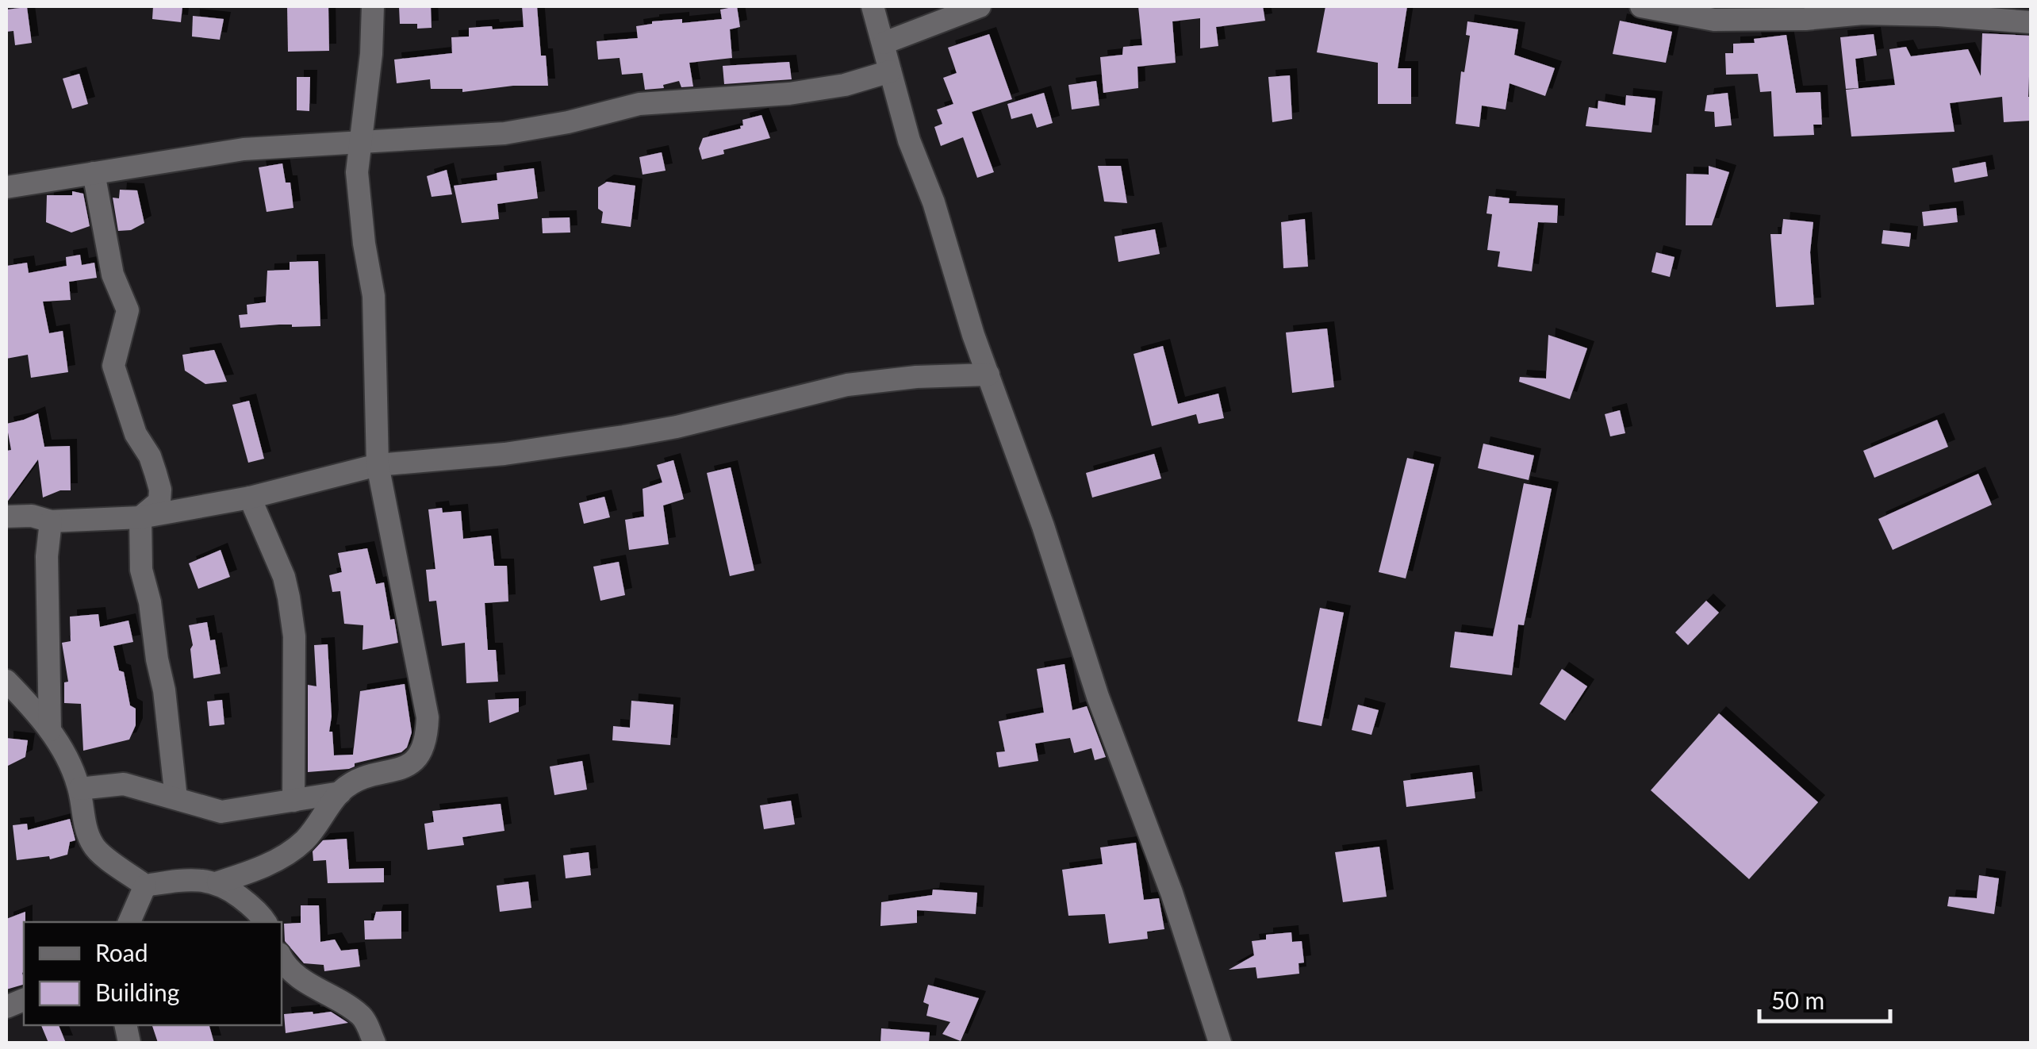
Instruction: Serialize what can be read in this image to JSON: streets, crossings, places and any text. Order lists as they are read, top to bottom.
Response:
{
  "legend": ["Road", "Building"],
  "scale_bar": "50 m"
}
